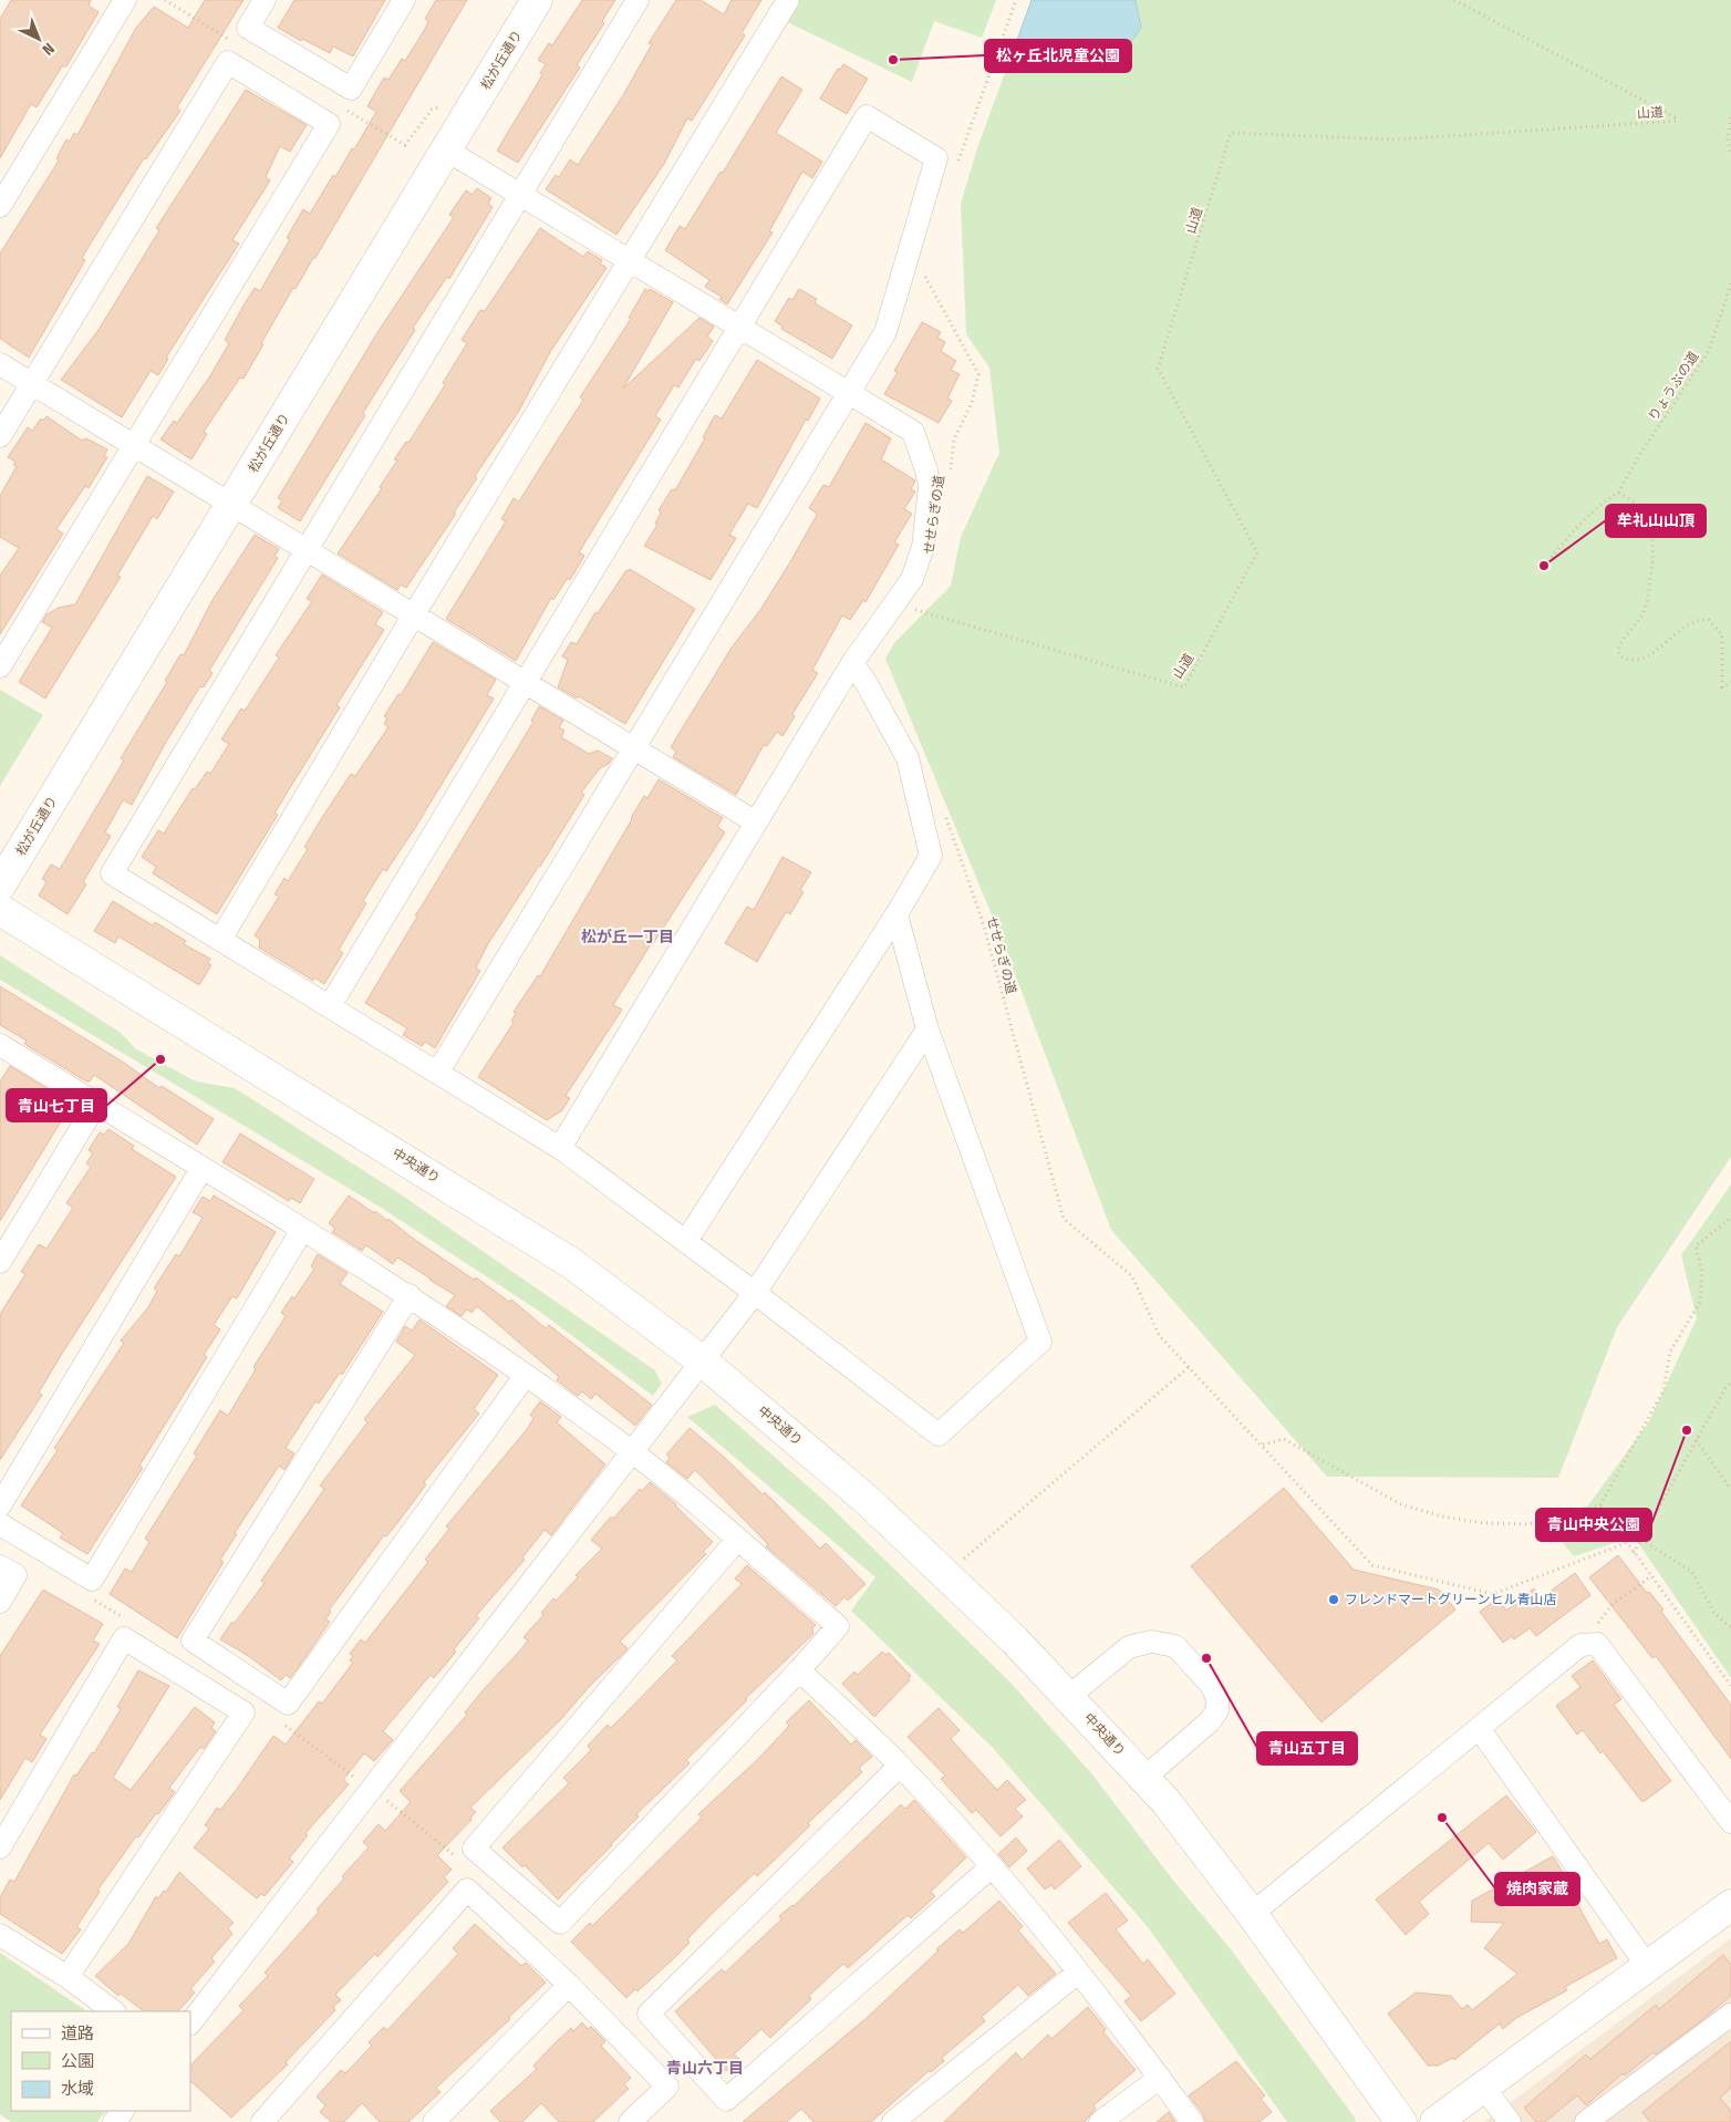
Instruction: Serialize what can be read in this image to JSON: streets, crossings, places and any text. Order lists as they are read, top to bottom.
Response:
{
  "streets": {
    "street": ["松が丘通り", "中央通り"],
    "path": ["山道", "りょうぶの道", "せせらぎの道"]
  },
  "districts": ["松が丘一丁目", "青山六丁目"],
  "places": [
    "松ヶ丘北児童公園",
    "牟礼山山頂",
    "青山七丁目",
    "青山中央公園",
    "フレンドマートグリーンヒル青山店",
    "青山五丁目",
    "焼肉家蔵"
  ],
  "legend": ["道路", "公園", "水域"],
  "north": "bottom right"
}
